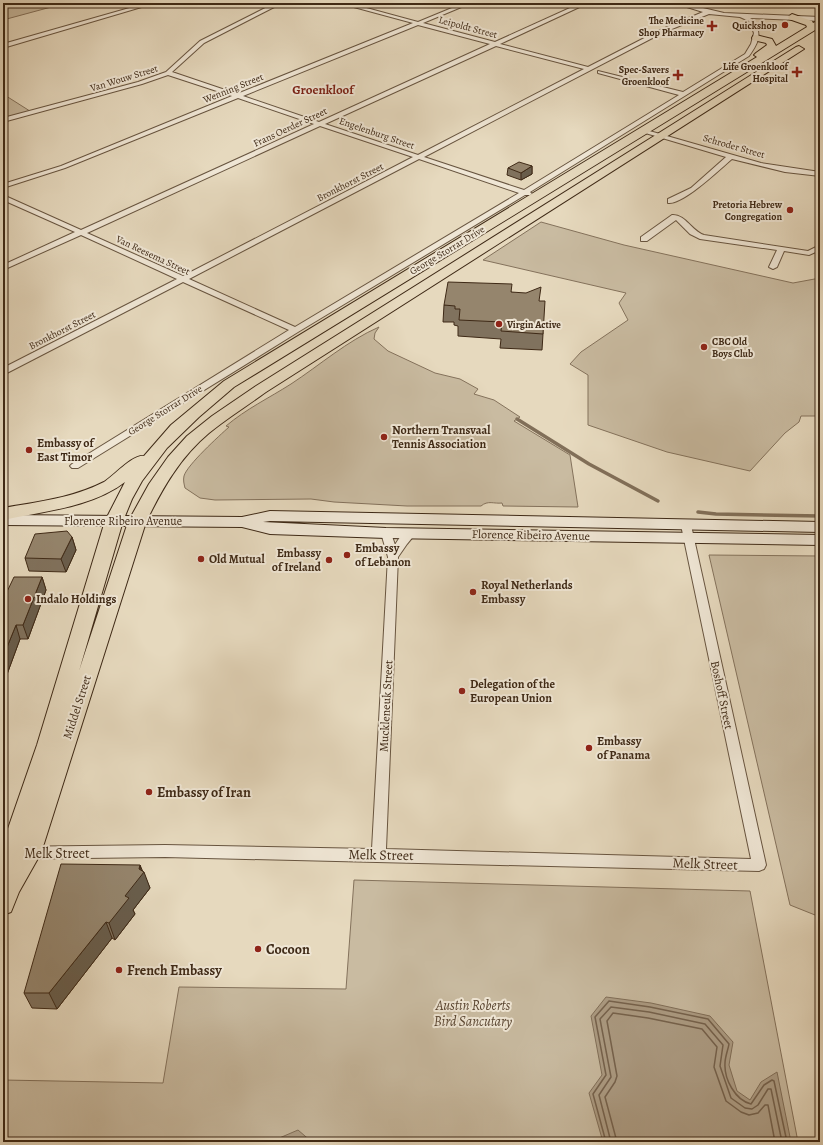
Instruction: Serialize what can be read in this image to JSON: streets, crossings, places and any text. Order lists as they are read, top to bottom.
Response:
{
  "streets": {
    "main road": ["George Storrar Drive", "Florence Ribeiro Avenue", "Middel Street"],
    "street": [
      "Leipoldt Street",
      "Van Wouw Street",
      "Wenning Street",
      "Frans Oerder Street",
      "Engelenburg Street",
      "Schroder Street",
      "Bronkhorst Street",
      "Van Reesema Street",
      "Boshoff Street",
      "Muckleneuk Street",
      "Melk Street"
    ]
  },
  "crossings": [
    ["Leipoldt Street", "Wenning Street"],
    ["Leipoldt Street", "Frans Oerder Street"],
    ["Leipoldt Street", "Bronkhorst Street"],
    ["Van Wouw Street", "Engelenburg Street"],
    ["Wenning Street", "Engelenburg Street"],
    ["Frans Oerder Street", "Engelenburg Street"],
    ["Frans Oerder Street", "Van Reesema Street"],
    ["Engelenburg Street", "Bronkhorst Street"],
    ["Engelenburg Street", "George Storrar Drive"],
    ["Schroder Street", "George Storrar Drive"],
    ["Bronkhorst Street", "Van Reesema Street"],
    ["George Storrar Drive", "Van Reesema Street"],
    ["George Storrar Drive", "Florence Ribeiro Avenue"],
    ["George Storrar Drive", "Middel Street"],
    ["Florence Ribeiro Avenue", "Boshoff Street"],
    ["Florence Ribeiro Avenue", "Muckleneuk Street"],
    ["Florence Ribeiro Avenue", "Middel Street"],
    ["Boshoff Street", "Melk Street"],
    ["Muckleneuk Street", "Melk Street"],
    ["Middel Street", "Melk Street"]
  ],
  "districts": ["Groenkloof"],
  "parks": ["Austin Roberts Bird Sancutary"],
  "places": {
    "other": [
      "Quickshop",
      "Pretoria Hebrew Congregation",
      "Virgin Active",
      "CBC Old Boys Club",
      "Northern Transvaal Tennis Association",
      "Embassy of East Timor",
      "Embassy of Lebanon",
      "Old Mutual",
      "Embassy of Ireland",
      "Royal Netherlands Embassy",
      "Indalo Holdings",
      "Delegation of the European Union",
      "Embassy of Panama",
      "Embassy of Iran",
      "Cocoon",
      "French Embassy"
    ],
    "health": ["The Medicine Shop Pharmacy", "Life Groenkloof Hospital", "Spec-Savers Groenkloof"]
  }
}
